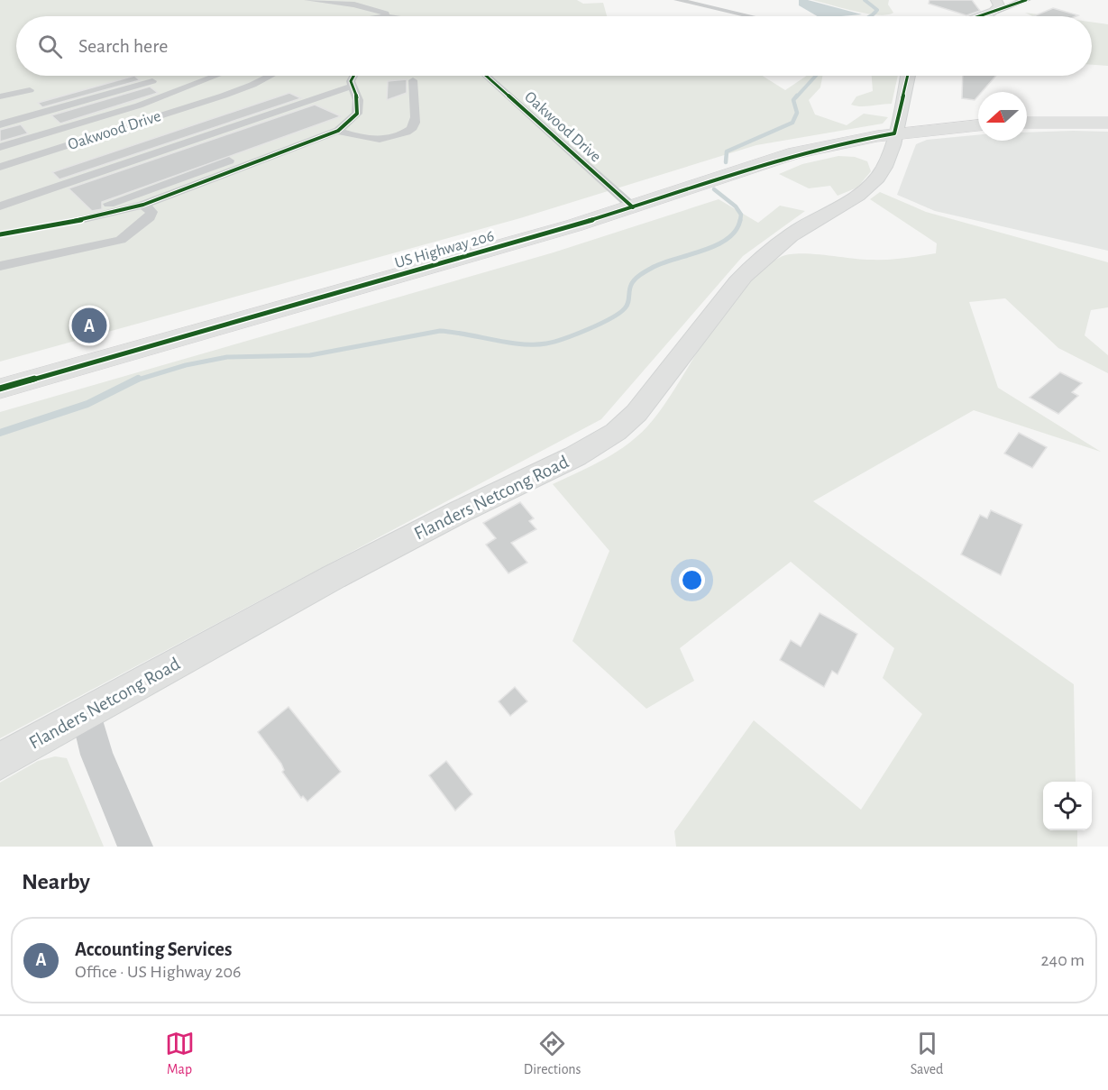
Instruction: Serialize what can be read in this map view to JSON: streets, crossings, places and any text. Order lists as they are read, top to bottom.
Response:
{
  "streets": {
    "highway": ["US Highway 206"],
    "main road": ["Flanders Netcong Road"],
    "street": ["Oakwood Drive"]
  },
  "crossings": [
    ["Oakwood Drive", "US Highway 206"],
    ["US Highway 206", "Flanders Netcong Road"]
  ],
  "north": "left",
  "page": {
    "search": "Search here",
    "pins": "A",
    "heading": "Nearby",
    "list": [
      {
        "mark": "A",
        "name": "Accounting Services",
        "note": "Office · US Highway 206",
        "value": "240 m"
      }
    ],
    "nav": ["Map", "Directions", "Saved"]
  }
}
